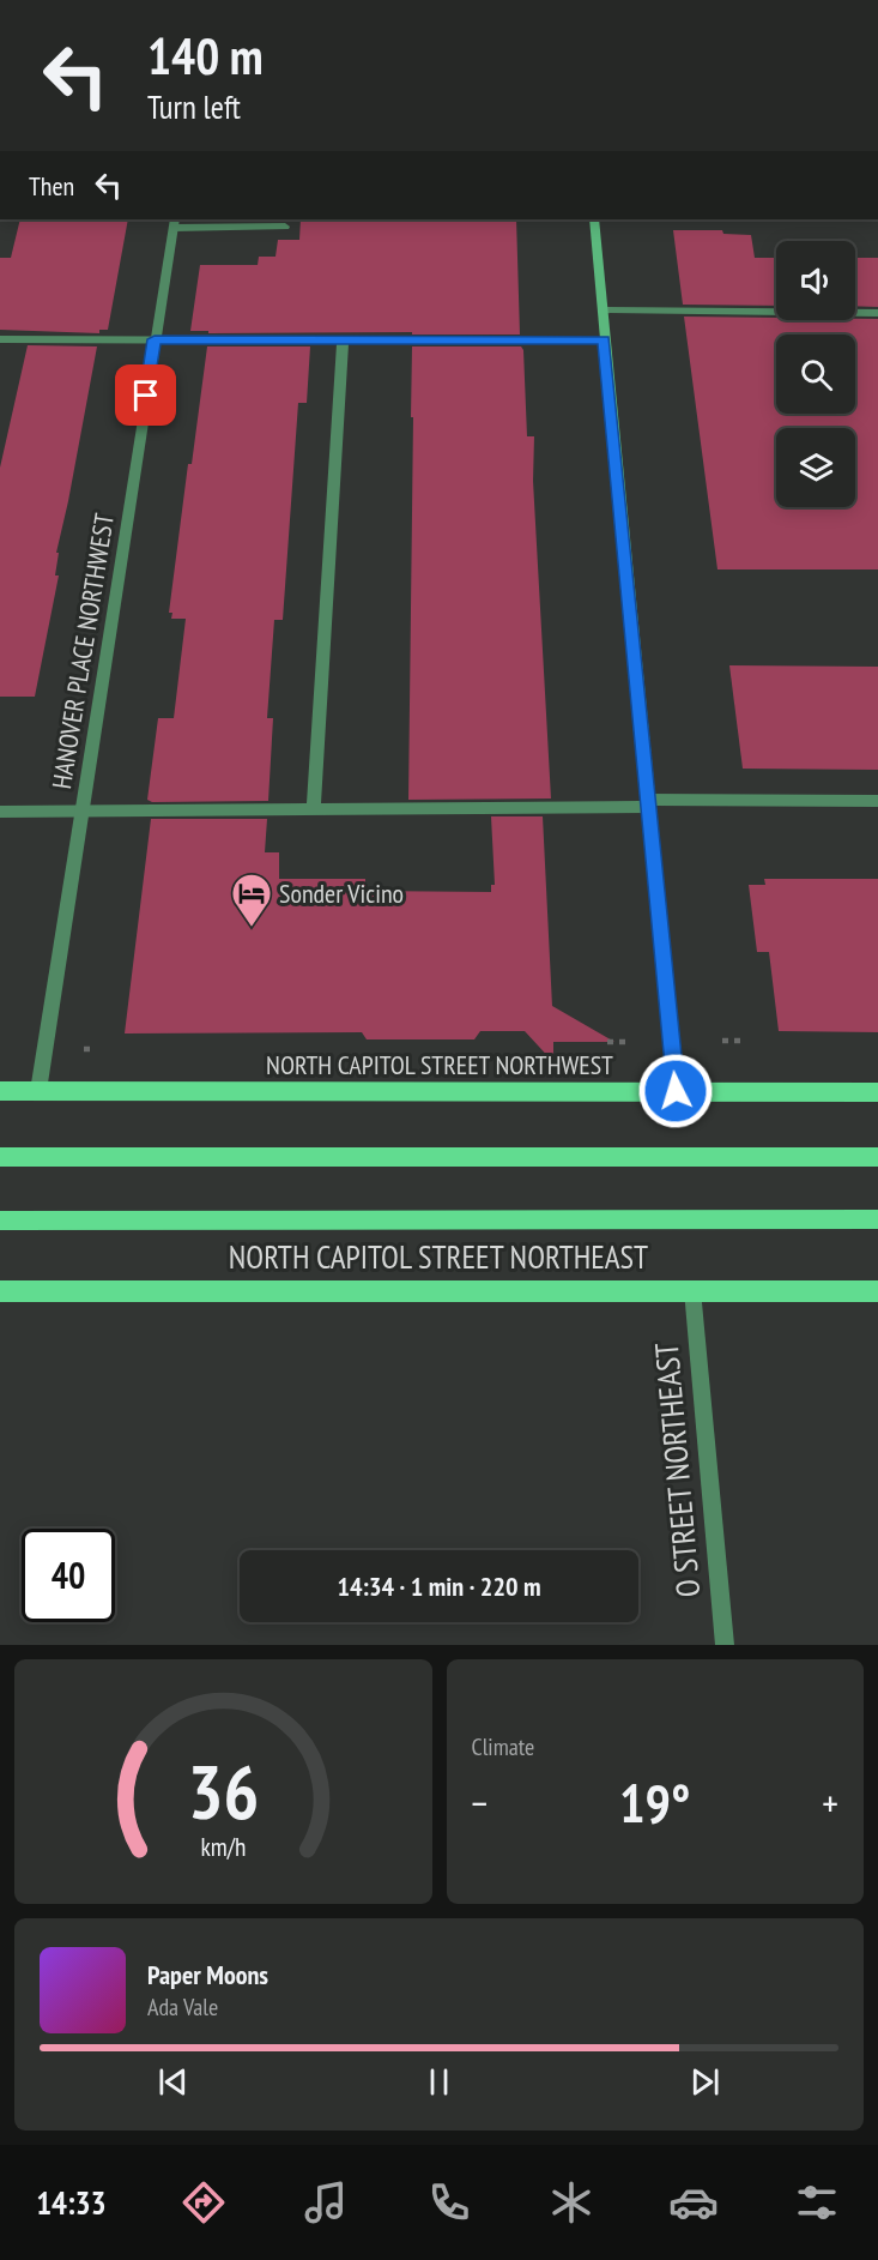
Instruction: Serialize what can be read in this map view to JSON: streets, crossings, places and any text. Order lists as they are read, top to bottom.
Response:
{
  "streets": {
    "main road": ["NORTH CAPITOL STREET NORTHWEST", "NORTH CAPITOL STREET NORTHEAST"],
    "street": ["HANOVER PLACE NORTHWEST", "O STREET NORTHEAST"]
  },
  "crossings": [
    ["HANOVER PLACE NORTHWEST", "NORTH CAPITOL STREET NORTHWEST"],
    ["NORTH CAPITOL STREET NORTHEAST", "O STREET NORTHEAST"]
  ],
  "places": {
    "hotel": ["Sonder Vicino"]
  },
  "page": {
    "turn": ["140 m", "Turn left"],
    "then": "Then",
    "limit": "40",
    "trip": "14:34 · 1 min · 220 m",
    "tile": "Climate",
    "heat": ["−", "19°", "+"],
    "song": ["Paper Moons", "Ada Vale"],
    "tabs": "14:33",
    "gauge": ["36", "km/h"]
  }
}
